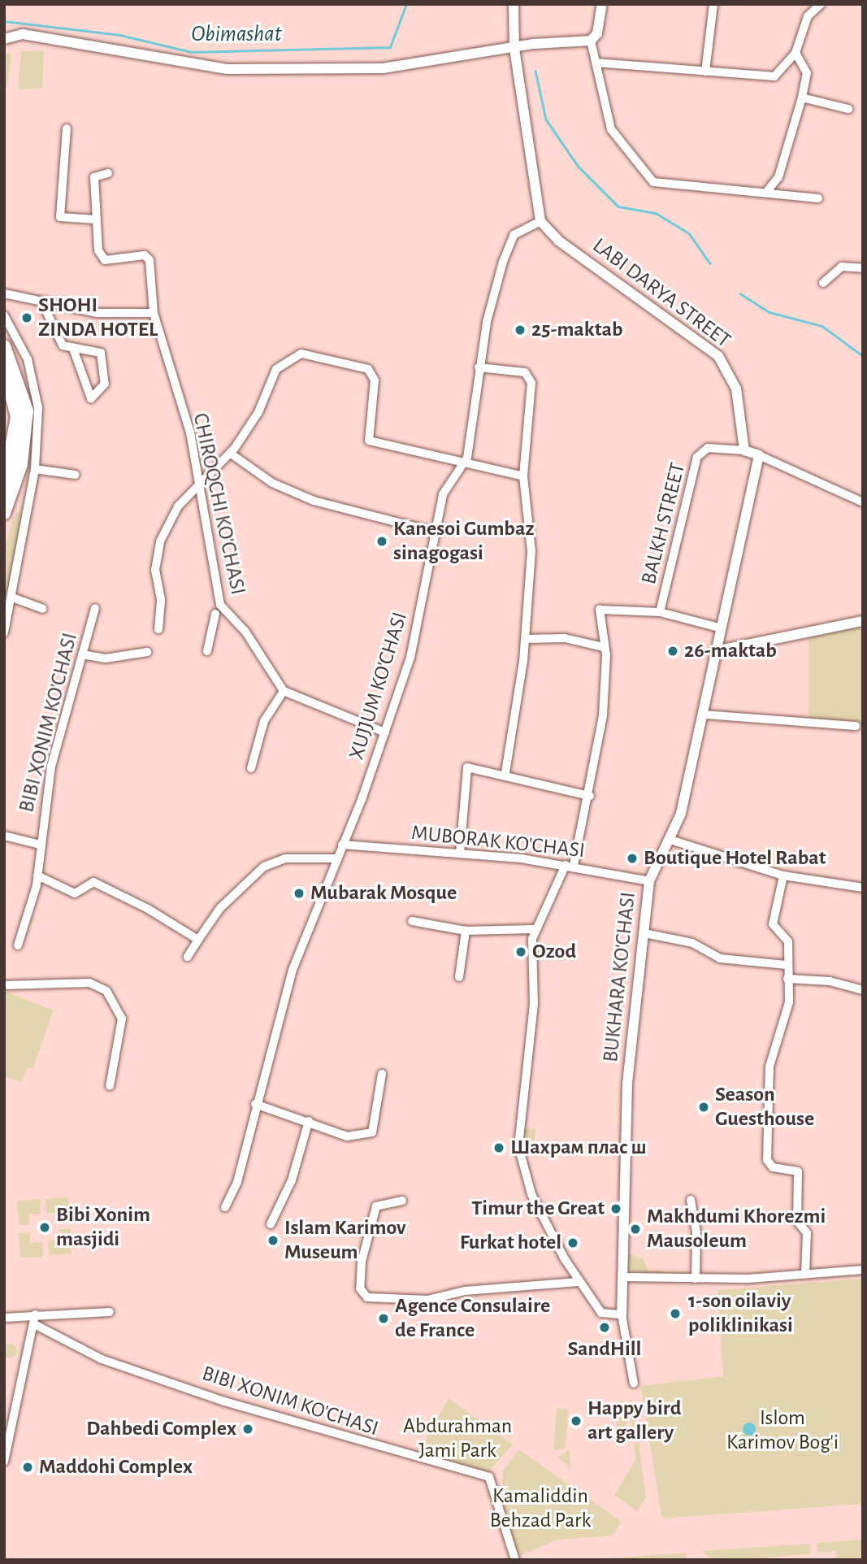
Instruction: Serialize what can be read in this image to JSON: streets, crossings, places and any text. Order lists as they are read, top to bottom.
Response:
{
  "streets": {
    "street": [
      "LABI DARYA STREET",
      "CHIROQCHI KO'CHASI",
      "BALKH STREET",
      "XUJJUM KO'CHASI",
      "BIBI XONIM KO'CHASI",
      "MUBORAK KO'CHASI",
      "BUKHARA KO'CHASI"
    ]
  },
  "crossings": [
    ["LABI DARYA STREET", "BALKH STREET"],
    ["XUJJUM KO'CHASI", "MUBORAK KO'CHASI"],
    ["MUBORAK KO'CHASI", "BUKHARA KO'CHASI"]
  ],
  "water": ["Obimashat"],
  "parks": ["Islom Karimov Bog'i", "Abdurahman Jami Park", "Kamaliddin Behzad Park"],
  "places": [
    "SHOHI ZINDA HOTEL",
    "25-maktab",
    "Kanesoi Gumbaz sinagogasi",
    "26-maktab",
    "Boutique Hotel Rabat",
    "Mubarak Mosque",
    "Ozod",
    "Season Guesthouse",
    "Шахрам плас ш",
    "Timur the Great",
    "Bibi Xonim masjidi",
    "Makhdumi Khorezmi Mausoleum",
    "Islam Karimov Museum",
    "Furkat hotel",
    "1-son oilaviy poliklinikasi",
    "Agence Consulaire de France",
    "SandHill",
    "Happy bird art gallery",
    "Dahbedi Complex",
    "Maddohi Complex"
  ]
}
